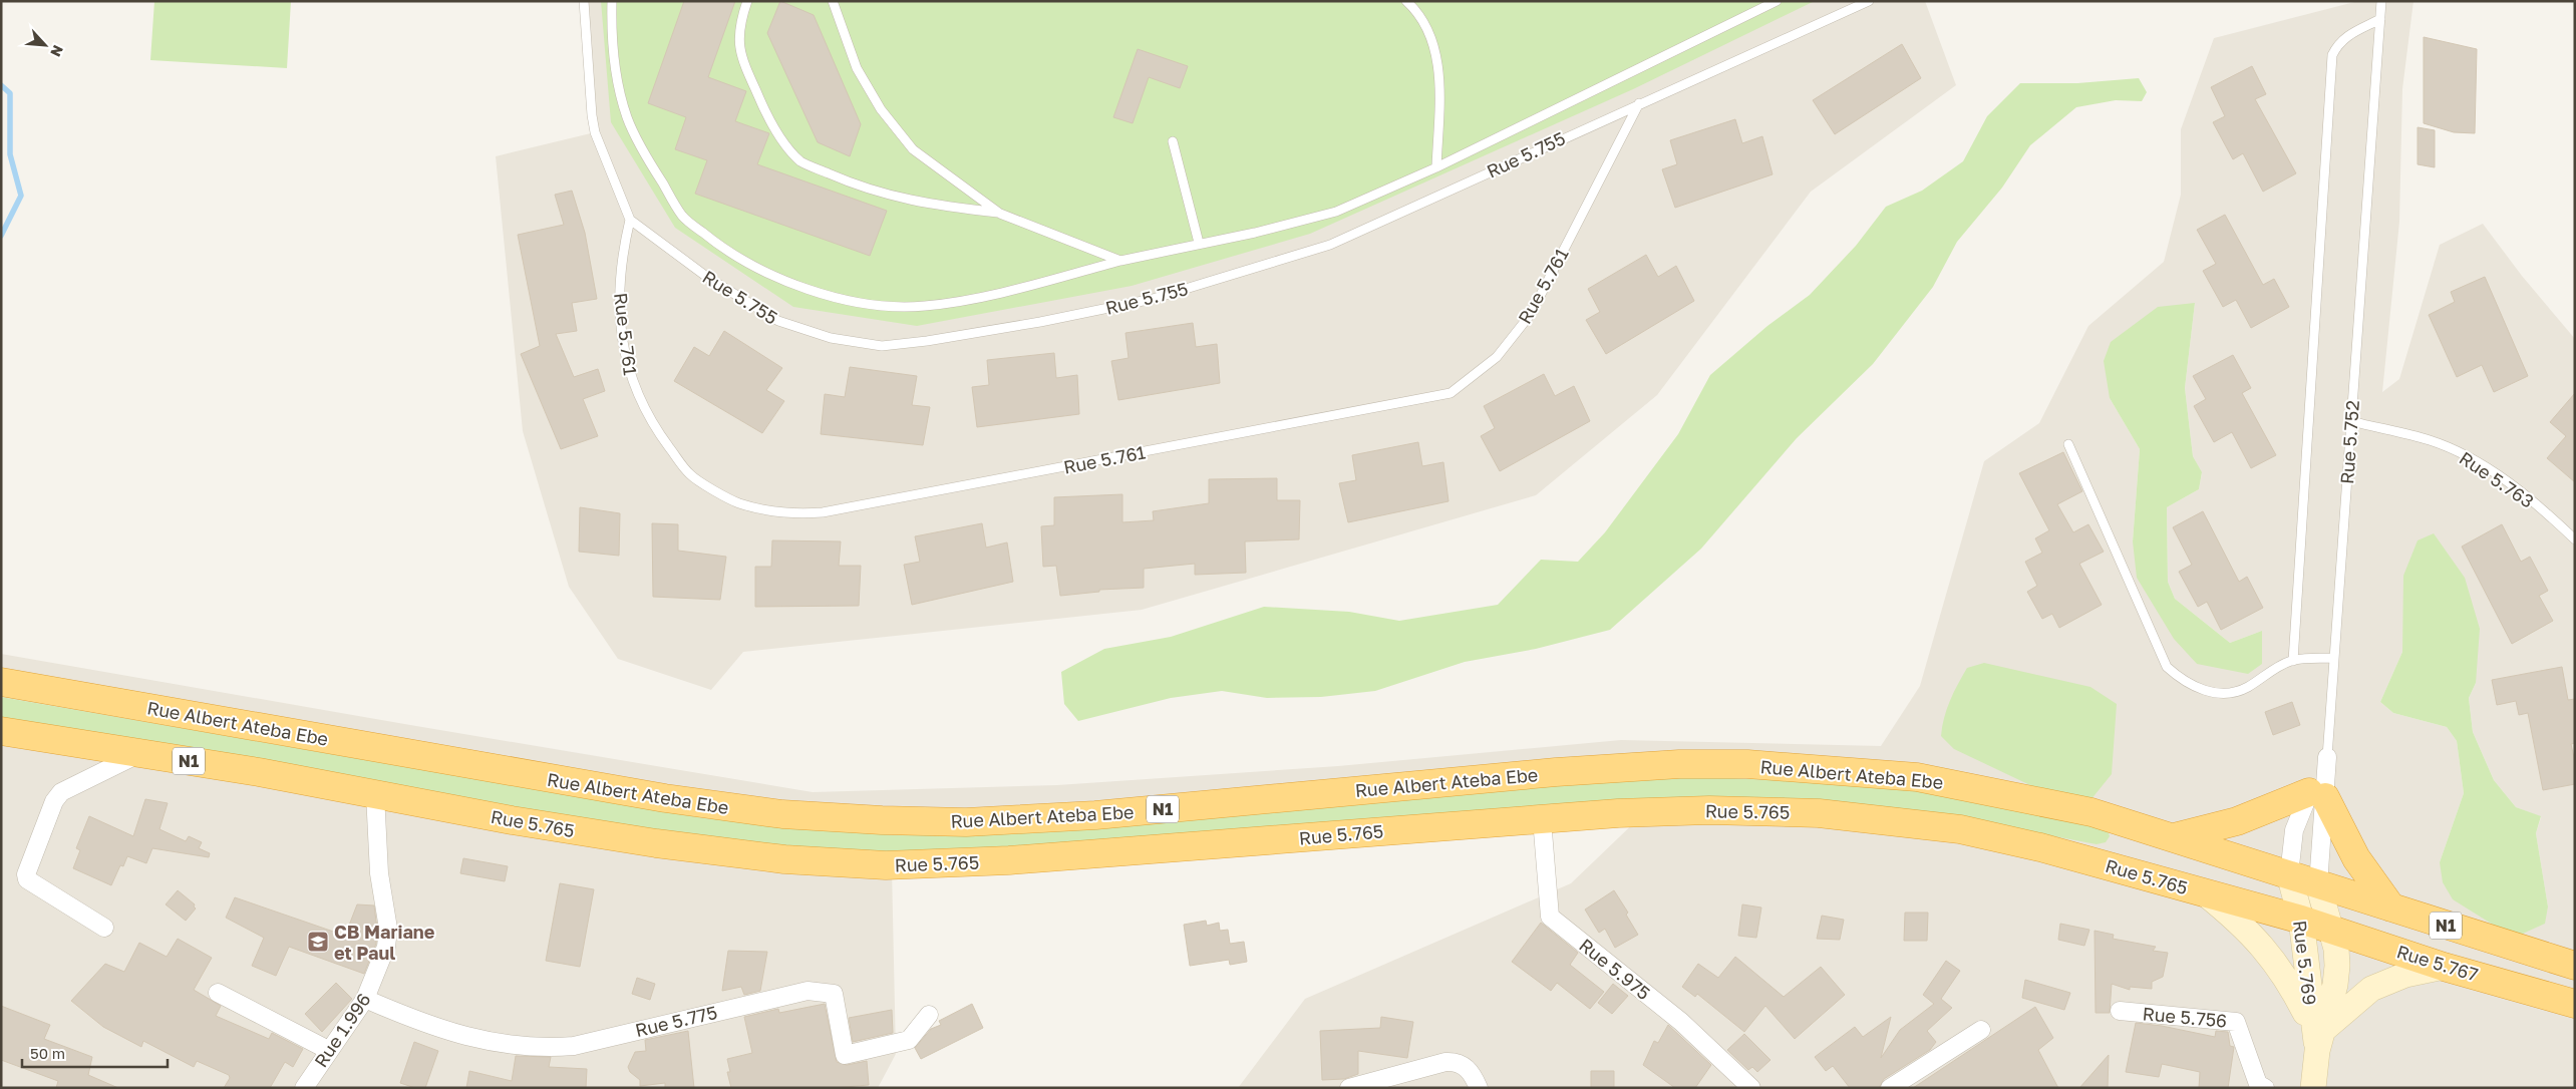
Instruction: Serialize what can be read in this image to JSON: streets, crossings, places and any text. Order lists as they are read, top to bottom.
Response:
{
  "streets": {
    "highway": [
      "Rue Albert Ateba Ebe",
      "N1",
      "Rue 5.765",
      "Rue 5.767"
    ],
    "main road": ["Rue 5.769"],
    "street": [
      "Rue 5.975",
      "Rue 5.756",
      "Rue 5.775",
      "Rue 1.996"
    ],
    "lane": [
      "Rue 5.755",
      "Rue 5.761",
      "Rue 5.752",
      "Rue 5.763"
    ]
  },
  "crossings": [
    ["Rue 5.755", "Rue 5.761"],
    ["Rue 5.752", "Rue 5.763"],
    ["Rue Albert Ateba Ebe", "N1"],
    ["Rue Albert Ateba Ebe", "Rue 5.769"],
    ["N1", "Rue 5.765"],
    ["N1", "Rue 5.769"],
    ["N1", "Rue 1.996"],
    ["Rue 5.765", "Rue 5.769"],
    ["Rue 5.765", "Rue 5.767"],
    ["Rue 5.765", "Rue 5.975"],
    ["Rue 5.765", "Rue 1.996"],
    ["Rue 5.769", "Rue 5.767"],
    ["Rue 5.775", "Rue 1.996"]
  ],
  "places": {
    "school or university": ["CB Mariane et Paul"]
  },
  "scale_bar": "50 m",
  "north": "bottom right"
}
